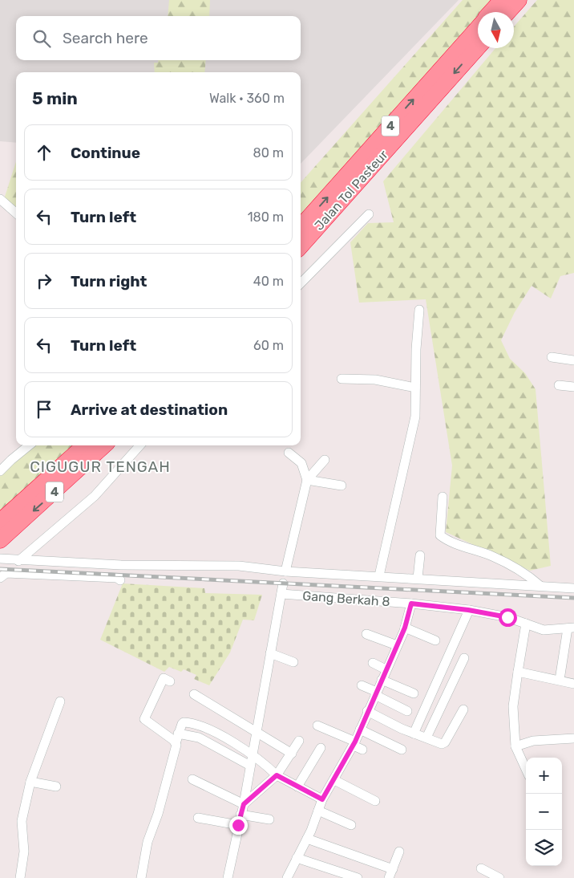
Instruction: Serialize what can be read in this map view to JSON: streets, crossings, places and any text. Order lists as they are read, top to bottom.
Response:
{
  "streets": {
    "highway": ["4", "Jalan Tol Pasteur"],
    "street": ["Gang Berkah 8"]
  },
  "districts": ["CIGUGUR TENGAH"],
  "north": "bottom",
  "page": {
    "search": "Search here",
    "heading": ["5 min", "Walk · 360 m"],
    "list": [
      ["Continue", "80 m"],
      ["Turn left", "180 m"],
      ["Turn right", "40 m"],
      ["Turn left", "60 m"],
      "Arrive at destination"
    ],
    "map_buttons": ["+", "−"]
  }
}
